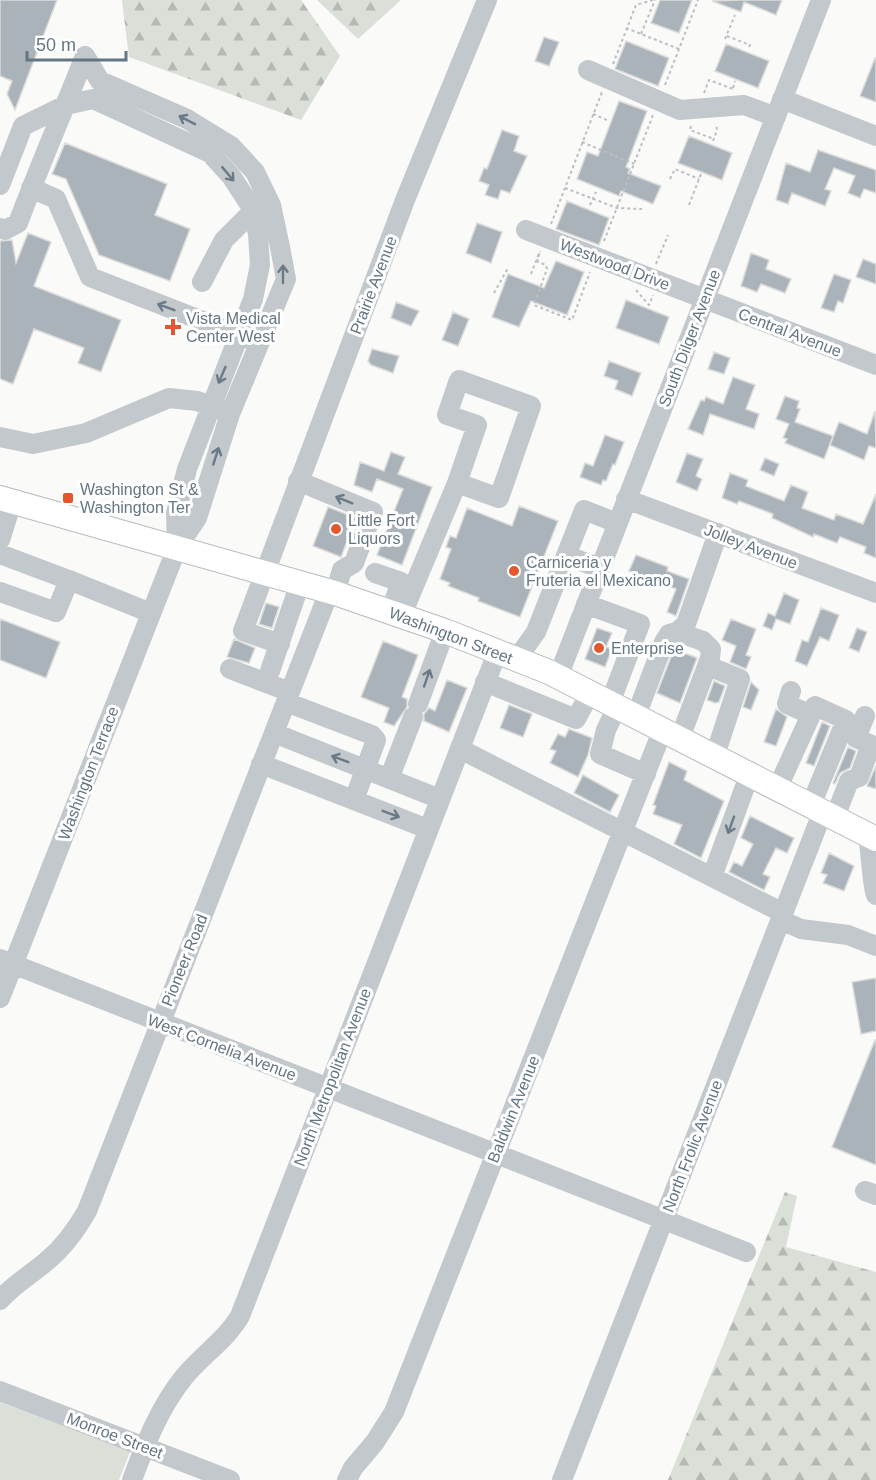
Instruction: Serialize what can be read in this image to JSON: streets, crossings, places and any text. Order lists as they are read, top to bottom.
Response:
{
  "streets": {
    "main road": ["Washington Street"],
    "street": [
      "Westwood Drive",
      "Prairie Avenue",
      "Central Avenue",
      "South Dilger Avenue",
      "Jolley Avenue",
      "Washington Terrace",
      "Pioneer Road",
      "West Cornelia Avenue",
      "North Metropolitan Avenue",
      "Baldwin Avenue",
      "North Frolic Avenue",
      "Monroe Street"
    ]
  },
  "crossings": [
    ["Westwood Drive", "Central Avenue"],
    ["Westwood Drive", "South Dilger Avenue"],
    ["Prairie Avenue", "Washington Street"],
    ["Prairie Avenue", "Pioneer Road"],
    ["Central Avenue", "South Dilger Avenue"],
    ["South Dilger Avenue", "Jolley Avenue"],
    ["South Dilger Avenue", "Washington Street"],
    ["South Dilger Avenue", "North Metropolitan Avenue"],
    ["Washington Street", "Washington Terrace"],
    ["Washington Street", "Pioneer Road"],
    ["Washington Street", "North Metropolitan Avenue"],
    ["Washington Street", "Baldwin Avenue"],
    ["Washington Street", "North Frolic Avenue"],
    ["Washington Terrace", "West Cornelia Avenue"],
    ["Pioneer Road", "West Cornelia Avenue"],
    ["West Cornelia Avenue", "North Metropolitan Avenue"],
    ["West Cornelia Avenue", "Baldwin Avenue"],
    ["West Cornelia Avenue", "North Frolic Avenue"],
    ["North Metropolitan Avenue", "Monroe Street"]
  ],
  "places": {
    "health": ["Vista Medical Center West"],
    "transit": ["Washington St & Washington Ter"],
    "other": ["Little Fort Liquors", "Carniceria y Fruteria el Mexicano", "Enterprise"]
  },
  "scale_bar": "50 m"
}
